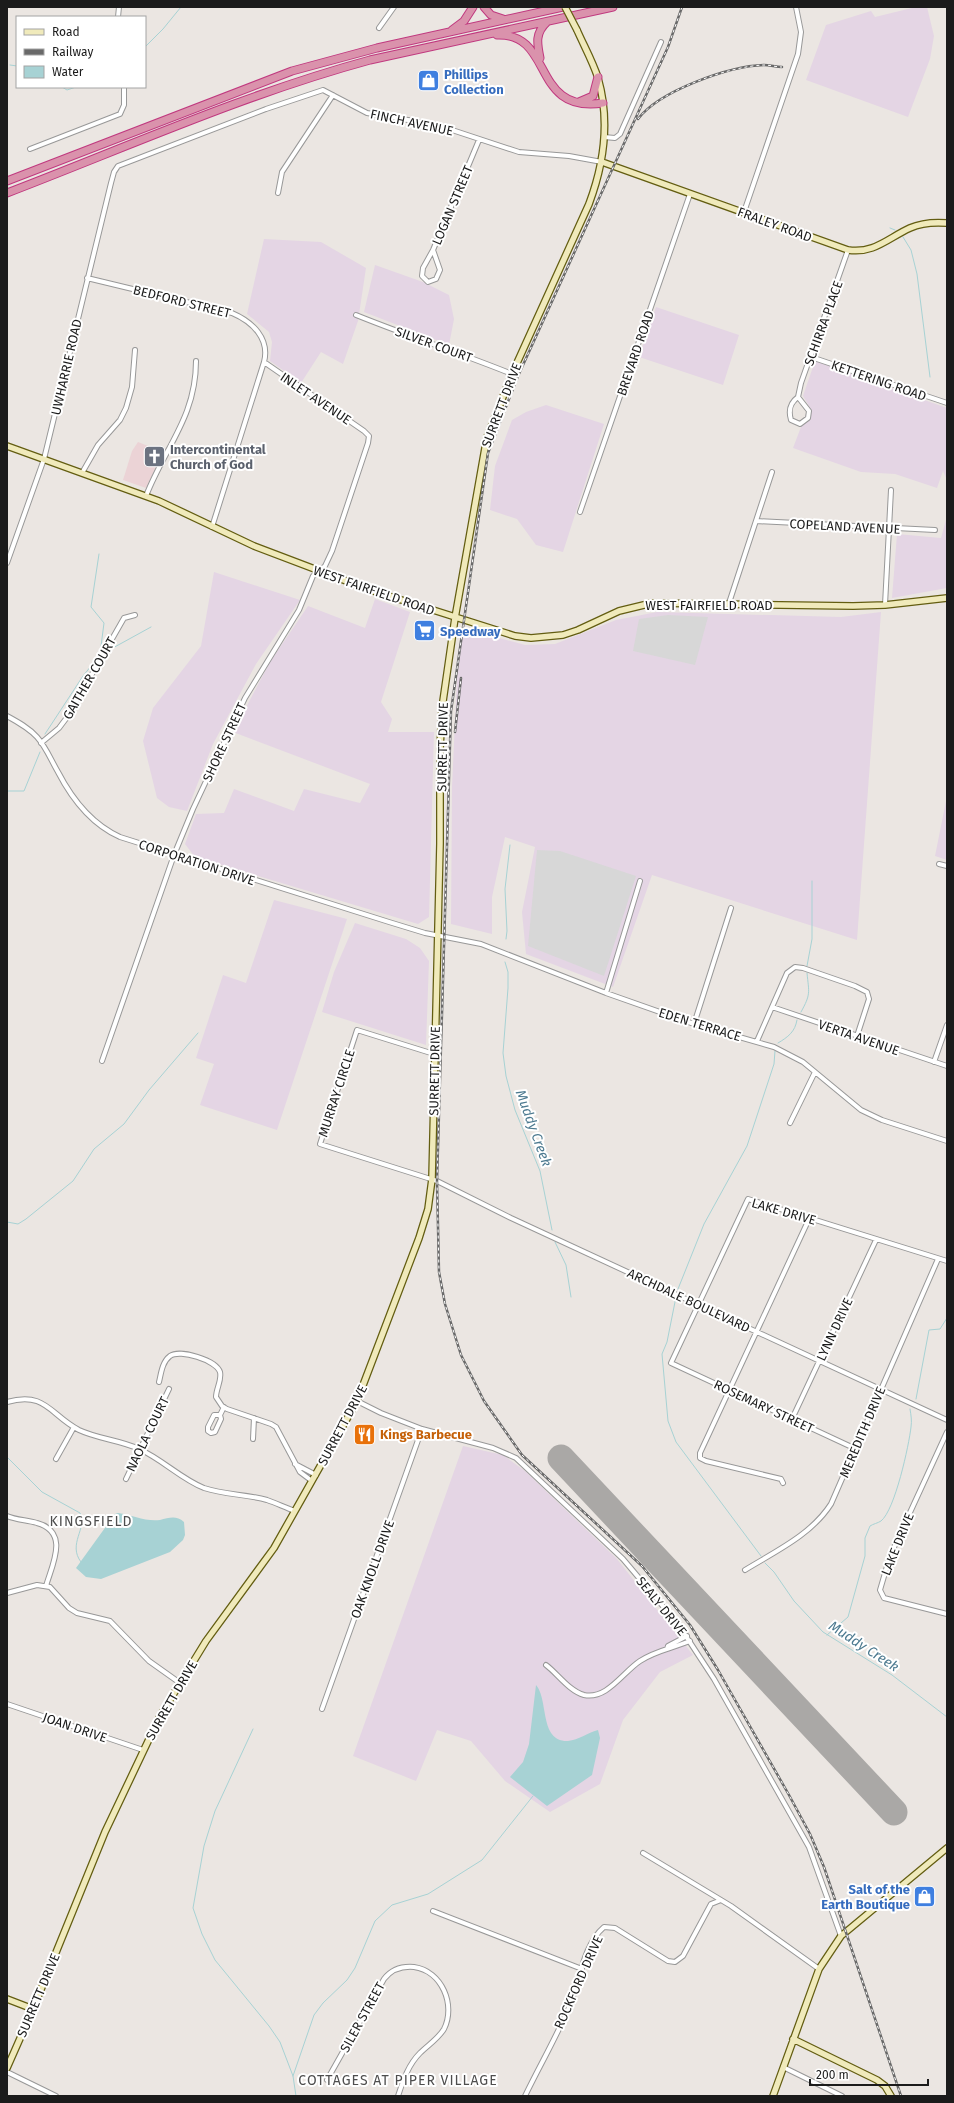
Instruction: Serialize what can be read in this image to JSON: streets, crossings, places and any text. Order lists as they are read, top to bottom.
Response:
{
  "streets": {
    "street": [
      "FINCH AVENUE",
      "LOGAN STREET",
      "FRALEY ROAD",
      "BEDFORD STREET",
      "SCHIRRA PLACE",
      "SILVER COURT",
      "BREVARD ROAD",
      "UWHARRIE ROAD",
      "KETTERING ROAD",
      "INLET AVENUE",
      "SURRETT DRIVE",
      "COPELAND AVENUE",
      "WEST FAIRFIELD ROAD",
      "GAITHER COURT",
      "SHORE STREET",
      "CORPORATION DRIVE",
      "EDEN TERRACE",
      "VERTA AVENUE",
      "MURRAY CIRCLE",
      "LAKE DRIVE",
      "ARCHDALE BOULEVARD",
      "LYNN DRIVE",
      "ROSEMARY STREET",
      "MEREDITH DRIVE",
      "NAOLA COURT",
      "OAK KNOLL DRIVE",
      "SEALY DRIVE",
      "JOAN DRIVE",
      "ROCKFORD DRIVE",
      "SILER STREET"
    ]
  },
  "crossings": [
    ["FINCH AVENUE", "LOGAN STREET"],
    ["FINCH AVENUE", "FRALEY ROAD"],
    ["FINCH AVENUE", "UWHARRIE ROAD"],
    ["FINCH AVENUE", "SURRETT DRIVE"],
    ["FRALEY ROAD", "SCHIRRA PLACE"],
    ["FRALEY ROAD", "BREVARD ROAD"],
    ["FRALEY ROAD", "SURRETT DRIVE"],
    ["BEDFORD STREET", "UWHARRIE ROAD"],
    ["BEDFORD STREET", "INLET AVENUE"],
    ["BEDFORD STREET", "WEST FAIRFIELD ROAD"],
    ["SCHIRRA PLACE", "KETTERING ROAD"],
    ["SILVER COURT", "SURRETT DRIVE"],
    ["UWHARRIE ROAD", "WEST FAIRFIELD ROAD"],
    ["INLET AVENUE", "SHORE STREET"],
    ["SURRETT DRIVE", "WEST FAIRFIELD ROAD"],
    ["SURRETT DRIVE", "CORPORATION DRIVE"],
    ["SURRETT DRIVE", "EDEN TERRACE"],
    ["SURRETT DRIVE", "MURRAY CIRCLE"],
    ["SURRETT DRIVE", "ARCHDALE BOULEVARD"],
    ["SURRETT DRIVE", "SEALY DRIVE"],
    ["SURRETT DRIVE", "JOAN DRIVE"],
    ["WEST FAIRFIELD ROAD", "SHORE STREET"],
    ["GAITHER COURT", "CORPORATION DRIVE"],
    ["SHORE STREET", "CORPORATION DRIVE"],
    ["CORPORATION DRIVE", "EDEN TERRACE"],
    ["MURRAY CIRCLE", "ARCHDALE BOULEVARD"],
    ["LAKE DRIVE", "ARCHDALE BOULEVARD"],
    ["LAKE DRIVE", "LYNN DRIVE"],
    ["LAKE DRIVE", "ROSEMARY STREET"],
    ["LAKE DRIVE", "MEREDITH DRIVE"],
    ["ARCHDALE BOULEVARD", "LYNN DRIVE"],
    ["ARCHDALE BOULEVARD", "MEREDITH DRIVE"],
    ["LYNN DRIVE", "ROSEMARY STREET"],
    ["ROSEMARY STREET", "MEREDITH DRIVE"],
    ["OAK KNOLL DRIVE", "SEALY DRIVE"]
  ],
  "districts": ["KINGSFIELD", "COTTAGES AT PIPER VILLAGE"],
  "water": ["Muddy Creek"],
  "places": {
    "shop": ["Phillips Collection", "Salt of the Earth Boutique"],
    "church": ["Intercontinental Church of God"],
    "supermarket": ["Speedway"],
    "restaurant": ["Kings Barbecue"]
  },
  "legend": ["Road", "Railway", "Water"],
  "scale_bar": "200 m"
}
